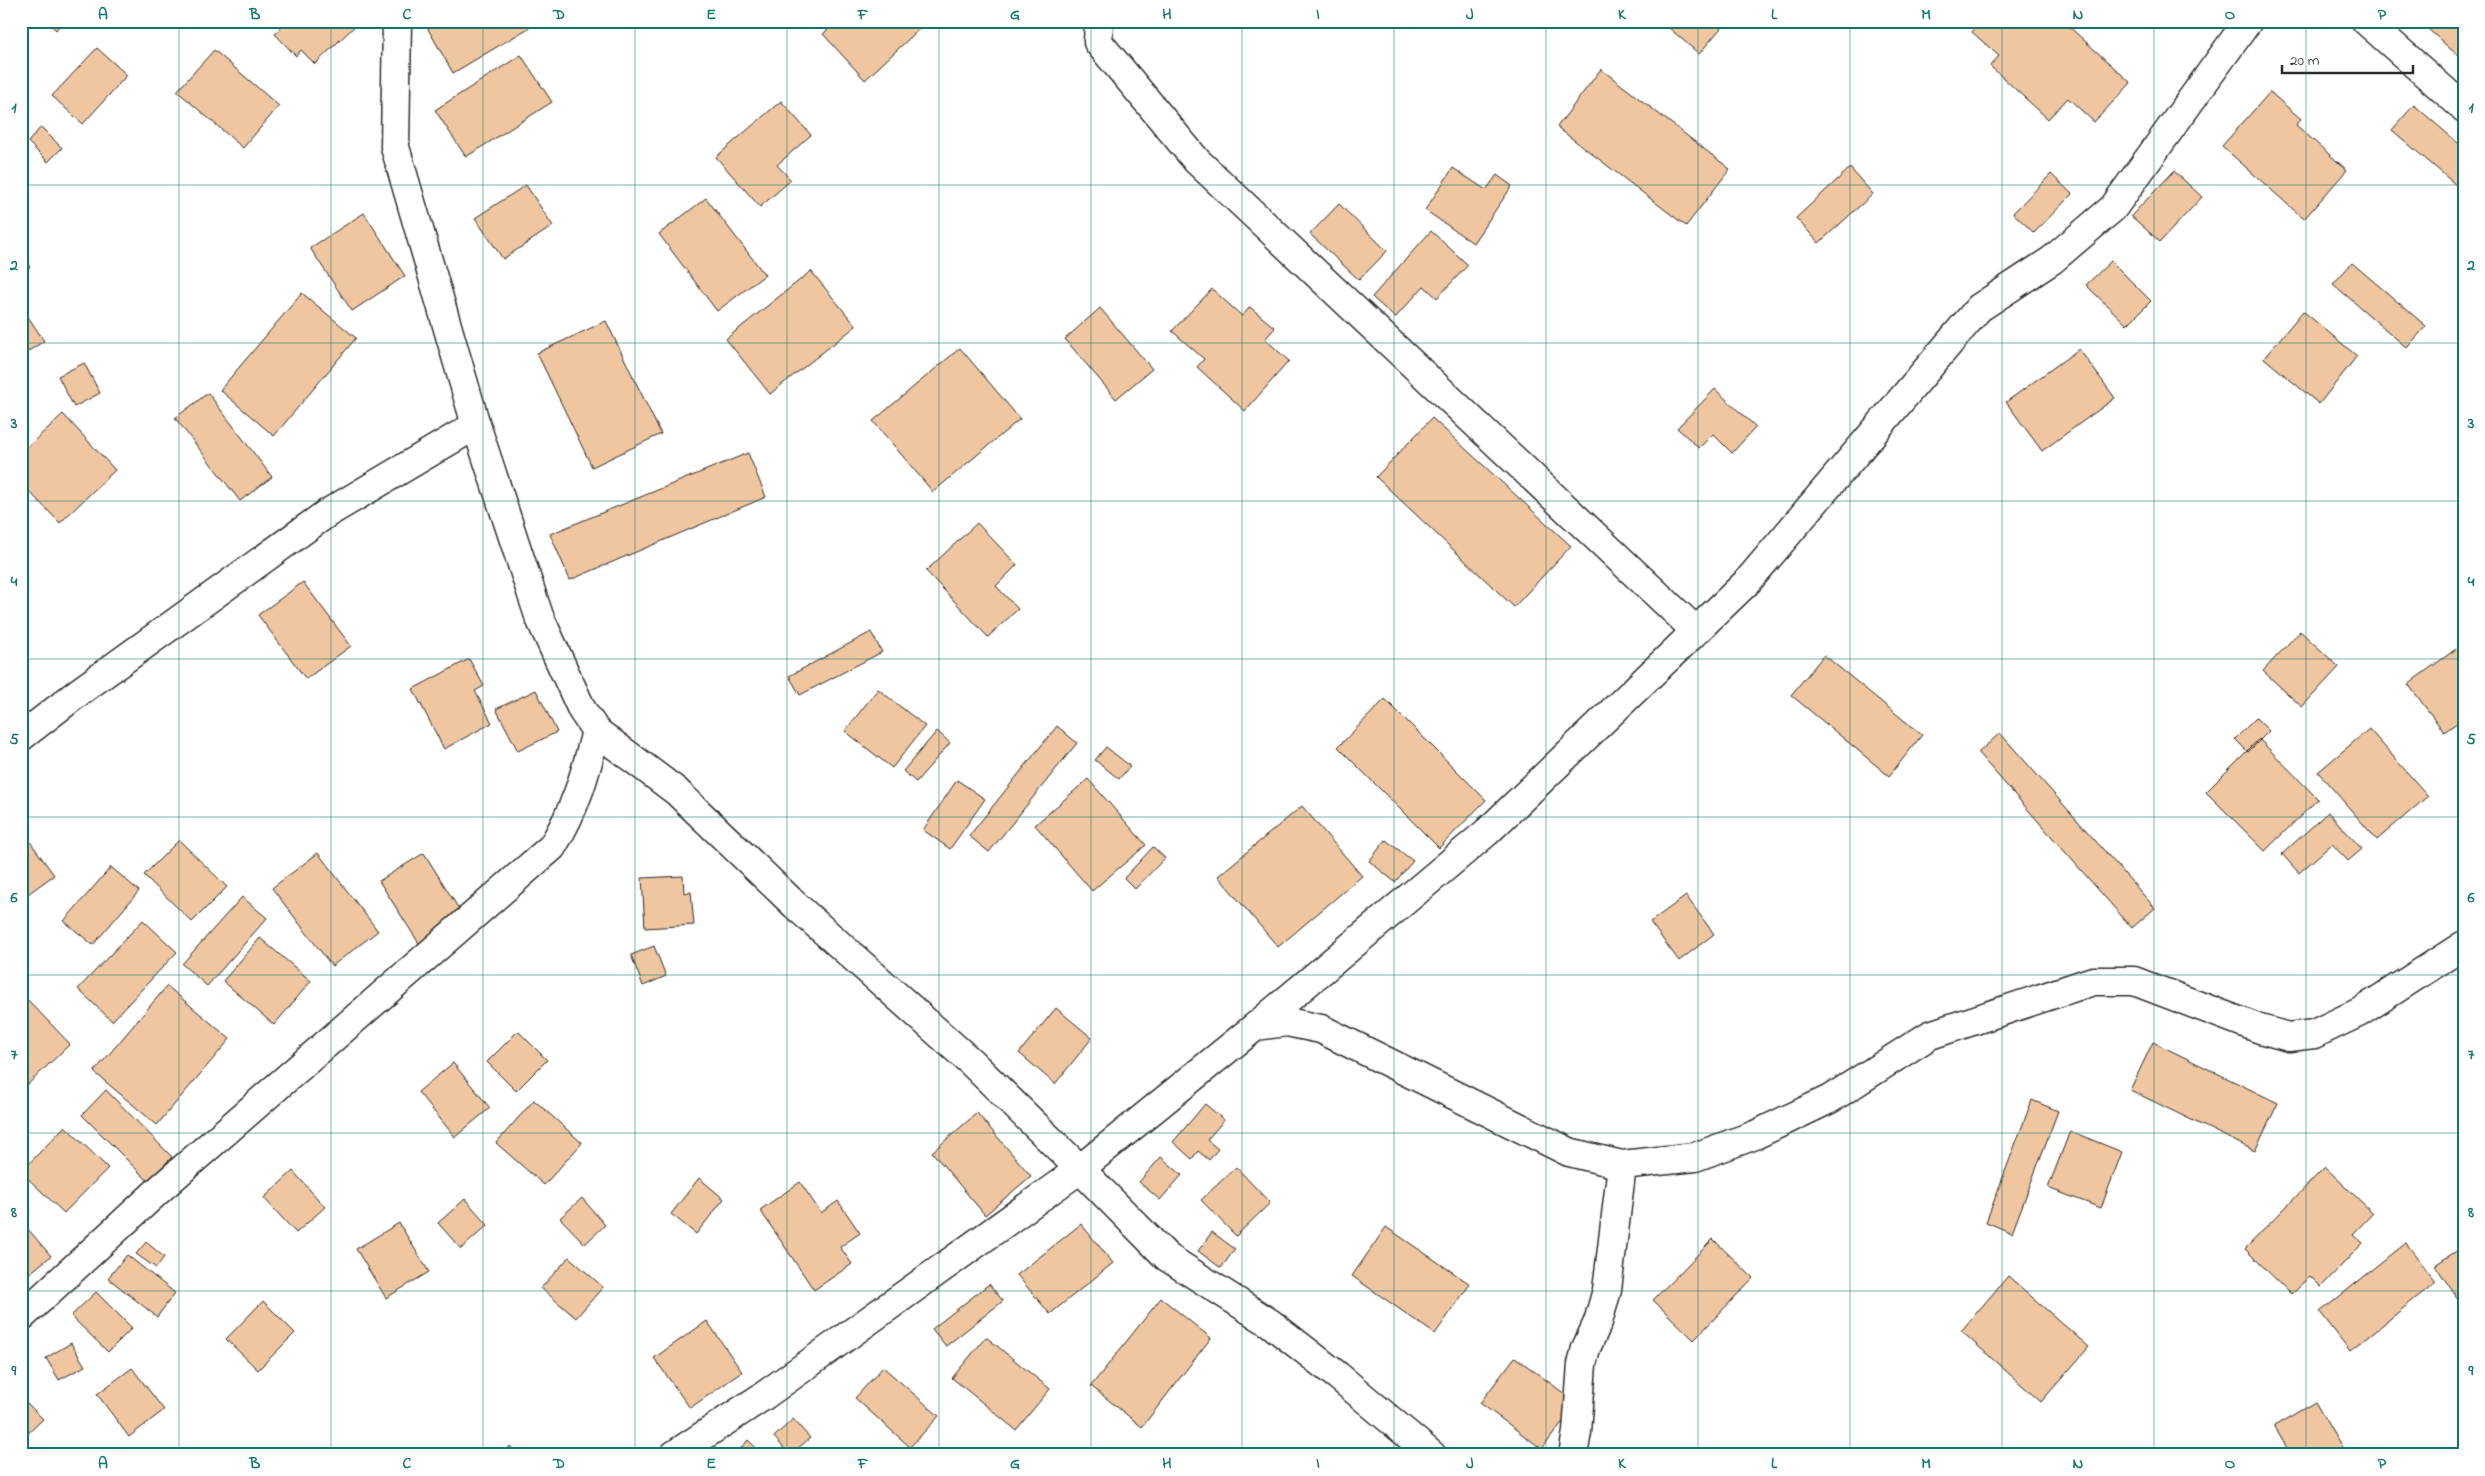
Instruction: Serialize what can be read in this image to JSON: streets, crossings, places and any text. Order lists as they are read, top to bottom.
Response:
{
  "scale_bar": "20 m",
  "grid": {
    "columns": [
      "A",
      "B",
      "C",
      "D",
      "E",
      "F",
      "G",
      "H",
      "I",
      "J",
      "K",
      "L",
      "M",
      "N",
      "O",
      "P"
    ],
    "rows": [
      "1",
      "2",
      "3",
      "4",
      "5",
      "6",
      "7",
      "8",
      "9"
    ]
  }
}
